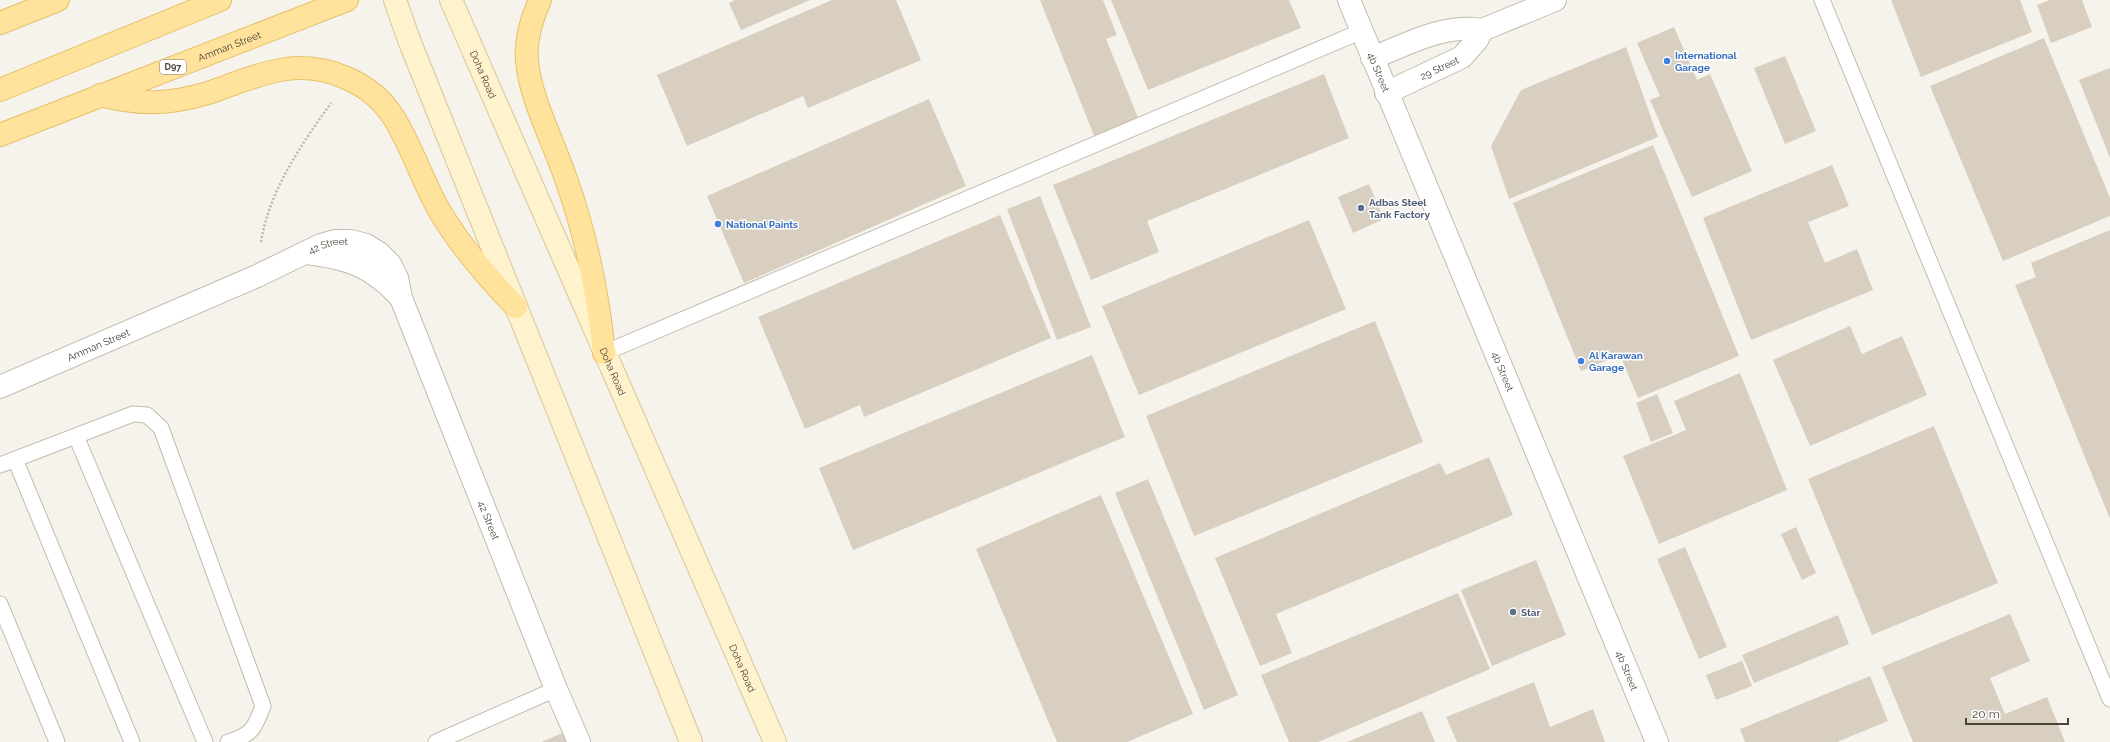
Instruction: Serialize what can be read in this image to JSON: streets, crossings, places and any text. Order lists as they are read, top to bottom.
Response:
{
  "streets": {
    "main road": ["Amman Street", "D97", "Doha Road"],
    "street": ["29 Street", "4b Street", "42 Street"]
  },
  "crossings": [
    ["Amman Street", "42 Street"],
    ["29 Street", "4b Street"]
  ],
  "places": [
    "International Garage",
    "Adbas Steel Tank Factory",
    "National Paints",
    "Al Karawan Garage",
    "Star"
  ],
  "scale_bar": "20 m"
}
